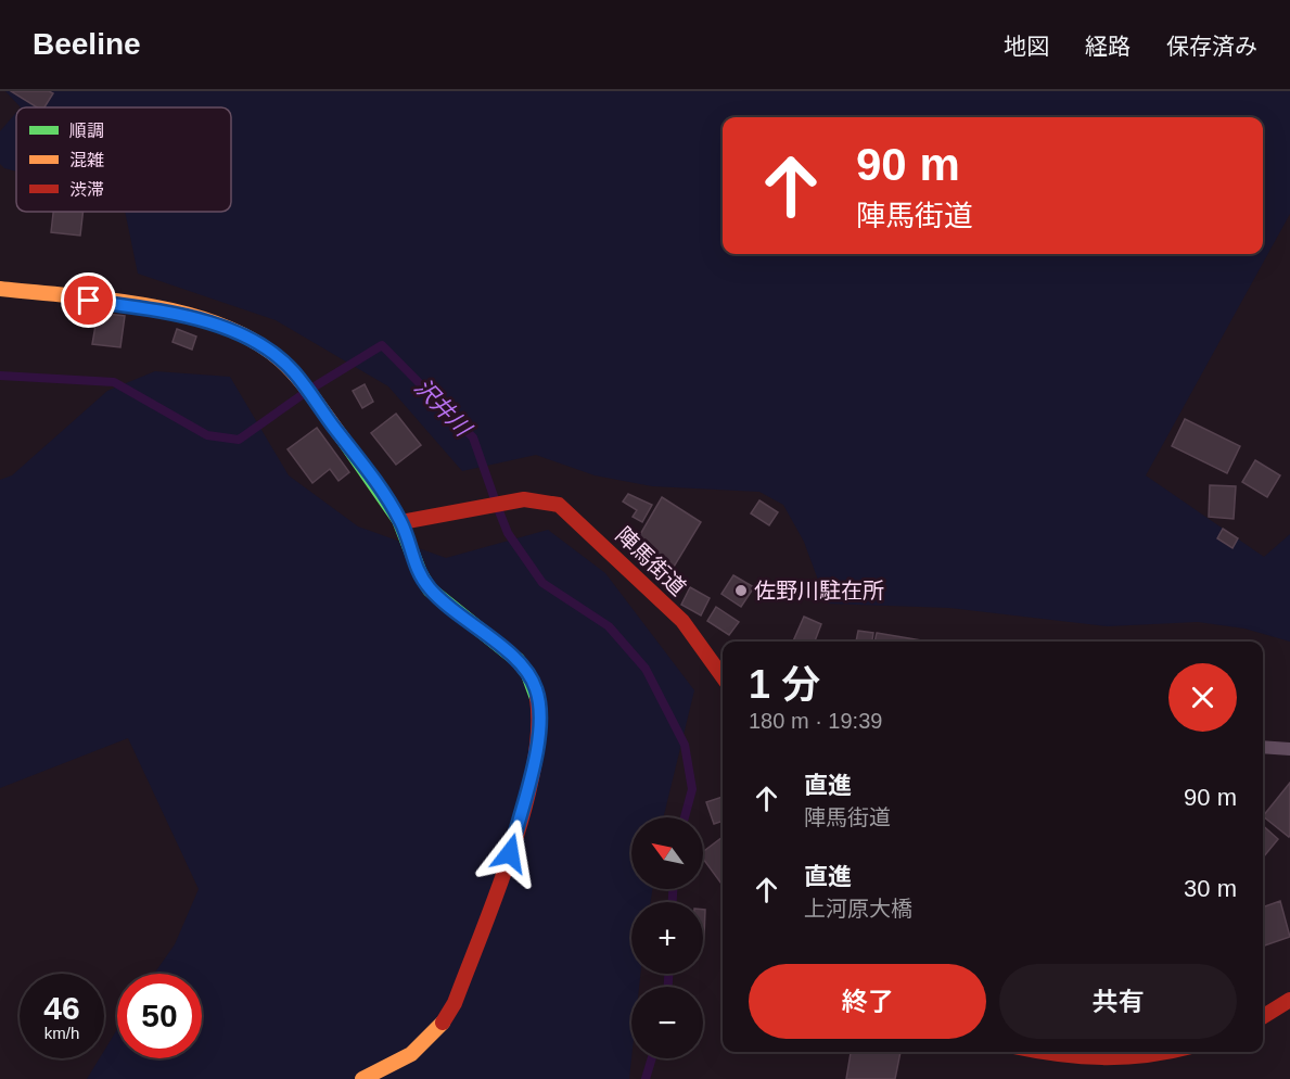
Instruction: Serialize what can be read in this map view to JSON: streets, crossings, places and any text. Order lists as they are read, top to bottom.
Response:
{
  "streets": {
    "main road": ["陣馬街道"]
  },
  "water": ["沢井川"],
  "places": ["佐野川駐在所"],
  "legend": ["順調", "混雑", "渋滞"],
  "north": "top left",
  "page": {
    "header": "Beeline",
    "nav": ["地図", "経路", "保存済み"],
    "turn": ["90 m", "陣馬街道"],
    "heading": ["1 分", "180 m · 19:39"],
    "list": [
      {
        "name": "直進",
        "note": "陣馬街道",
        "value": "90 m"
      },
      {
        "name": "直進",
        "note": "上河原大橋",
        "value": "30 m"
      }
    ],
    "map_buttons": ["+", "−"],
    "buttons": ["終了", "共有"],
    "speed": "46 km/h",
    "limit": "50"
  }
}
